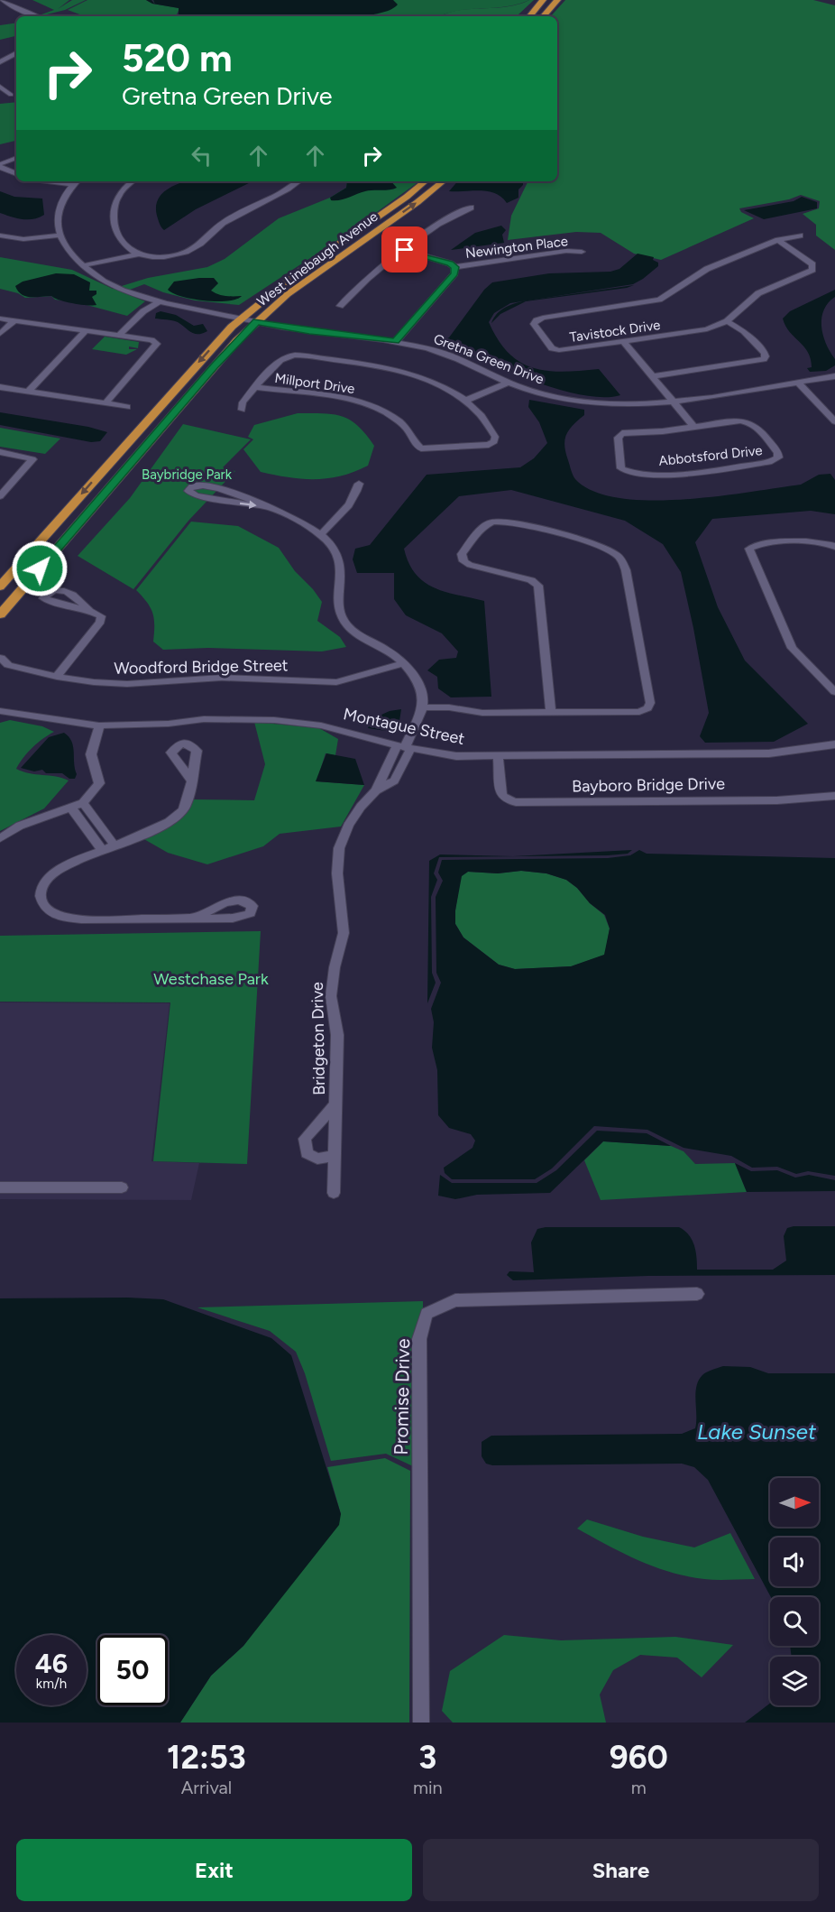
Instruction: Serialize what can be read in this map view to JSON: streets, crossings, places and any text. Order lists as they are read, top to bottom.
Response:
{
  "streets": {
    "main road": ["West Linebaugh Avenue"],
    "street": [
      "Newington Place",
      "Tavistock Drive",
      "Gretna Green Drive",
      "Millport Drive",
      "Abbotsford Drive",
      "Woodford Bridge Street",
      "Montague Street",
      "Bayboro Bridge Drive",
      "Bridgeton Drive",
      "Promise Drive"
    ]
  },
  "crossings": [
    ["West Linebaugh Avenue", "Gretna Green Drive"],
    ["Tavistock Drive", "Abbotsford Drive"],
    ["Gretna Green Drive", "Abbotsford Drive"],
    ["Montague Street", "Bayboro Bridge Drive"],
    ["Montague Street", "Bridgeton Drive"]
  ],
  "water": ["Lake Sunset"],
  "parks": ["Baybridge Park", "Westchase Park"],
  "north": "right",
  "page": {
    "turn": ["520 m", "Gretna Green Drive"],
    "speed": "46 km/h",
    "limit": "50",
    "eta": [
      "12:53",
      "Arrival",
      "3",
      "min",
      "960",
      "m"
    ],
    "buttons": ["Exit", "Share"]
  }
}
